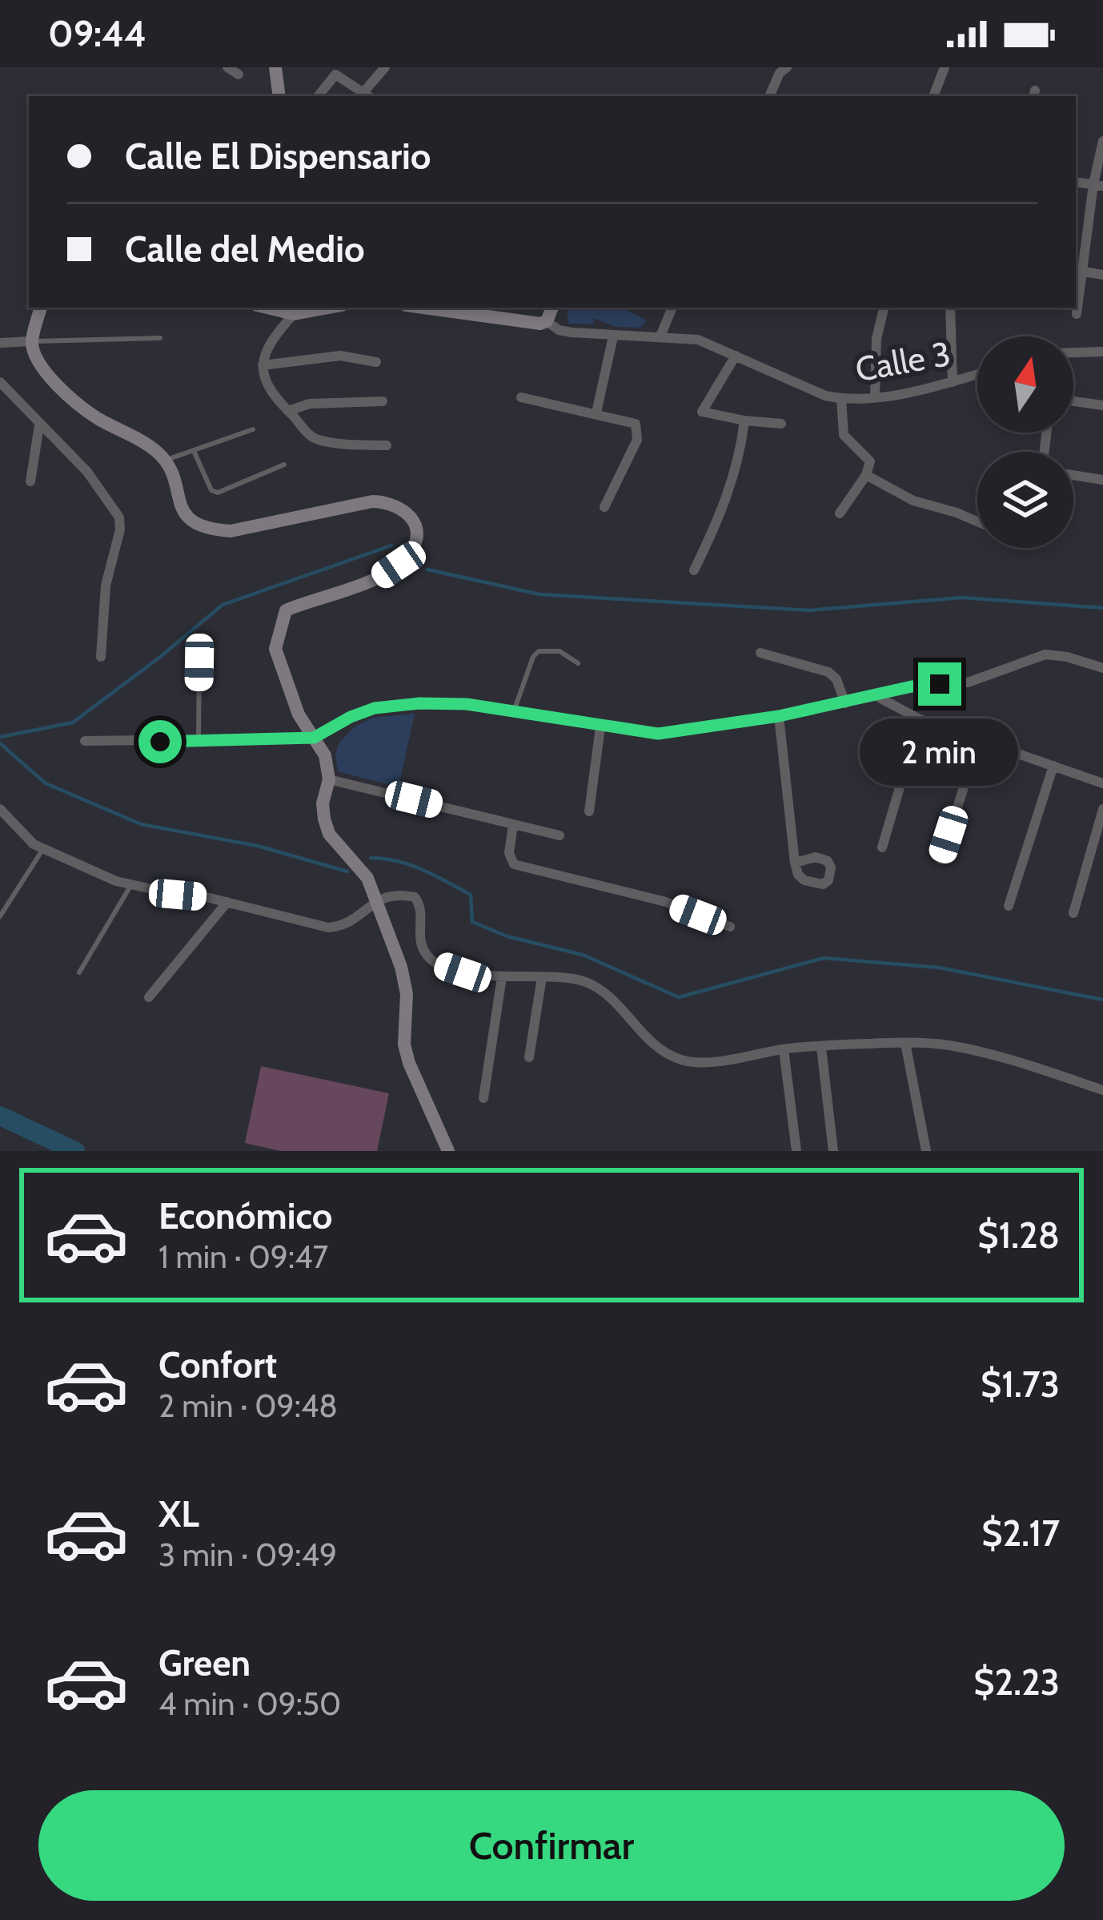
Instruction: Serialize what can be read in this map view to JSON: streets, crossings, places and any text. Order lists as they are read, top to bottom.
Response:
{
  "streets": {
    "street": ["Calle 3"]
  },
  "north": "top",
  "page": {
    "status": "09:44",
    "banner": ["Calle El Dispensario", "Calle del Medio"],
    "bubble": "2 min",
    "list": [
      {
        "name": "Económico",
        "note": "1 min · 09:47",
        "value": "$1.28"
      },
      {
        "name": "Confort",
        "note": "2 min · 09:48",
        "value": "$1.73"
      },
      {
        "name": "XL",
        "note": "3 min · 09:49",
        "value": "$2.17"
      },
      {
        "name": "Green",
        "note": "4 min · 09:50",
        "value": "$2.23"
      }
    ],
    "buttons": "Confirmar"
  }
}
